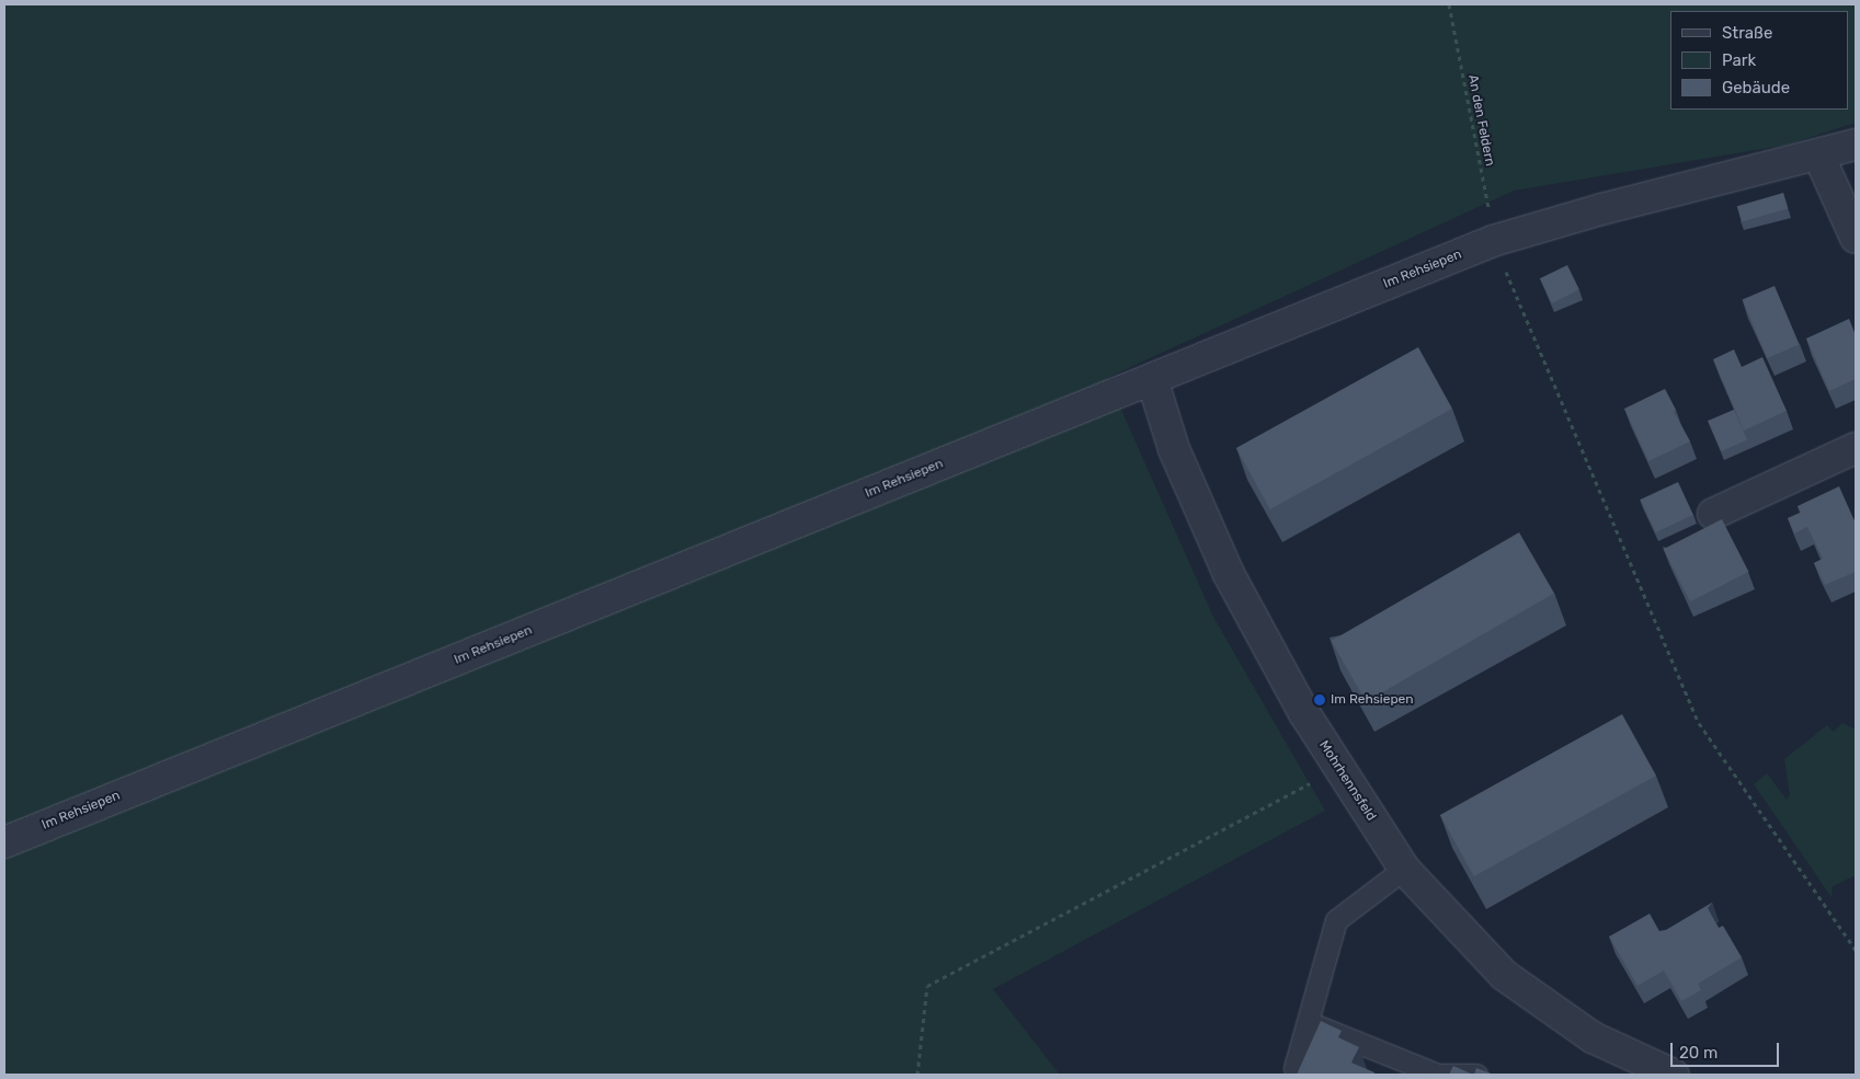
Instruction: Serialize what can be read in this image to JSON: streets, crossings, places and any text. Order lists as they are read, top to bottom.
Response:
{
  "streets": {
    "street": ["Im Rehsiepen", "Mohrhennsfeld"],
    "path": ["An den Feldern"]
  },
  "crossings": [
    ["An den Feldern", "Im Rehsiepen"],
    ["Im Rehsiepen", "Mohrhennsfeld"]
  ],
  "places": ["Im Rehsiepen"],
  "legend": ["Straße", "Park", "Gebäude"],
  "scale_bar": "20 m"
}
